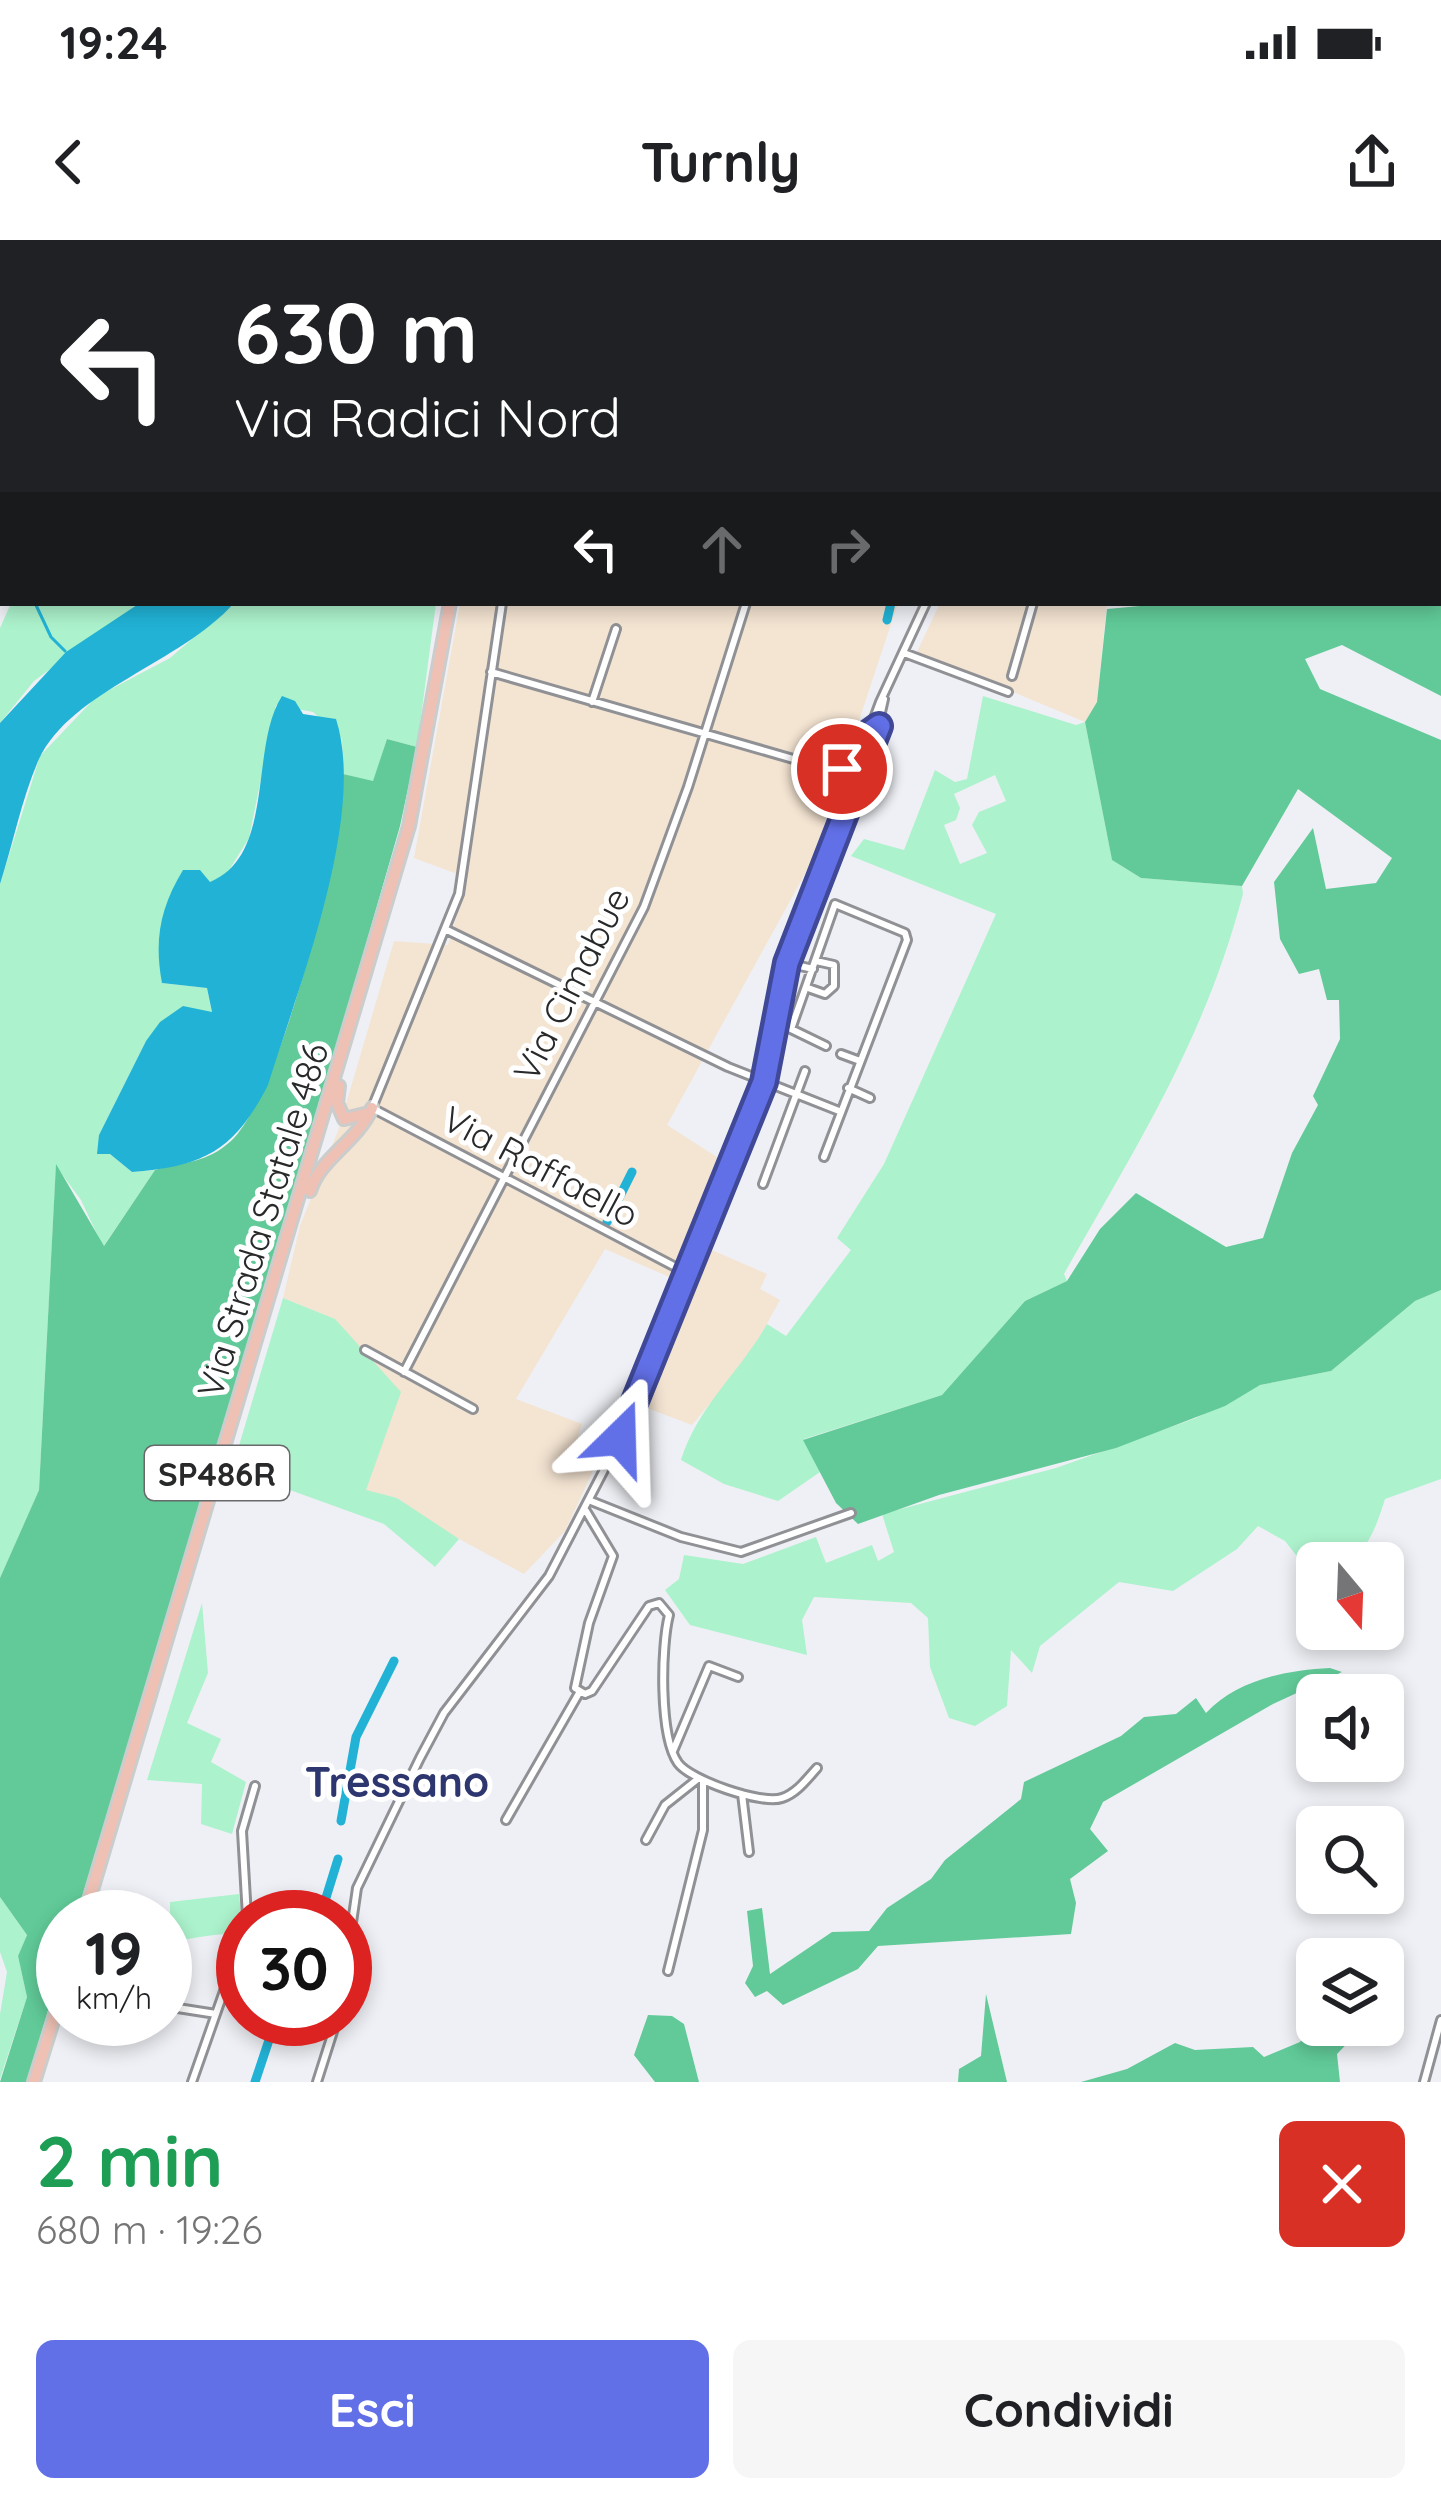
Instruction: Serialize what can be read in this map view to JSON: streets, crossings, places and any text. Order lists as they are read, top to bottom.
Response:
{
  "streets": {
    "main road": ["Via Strada Statale 486", "SP486R"],
    "street": ["Via Cimabue", "Via Raffaello"]
  },
  "crossings": [
    ["Via Cimabue", "Via Raffaello"]
  ],
  "districts": ["Tressano"],
  "north": "bottom",
  "page": {
    "status": "19:24",
    "header": "Turnly",
    "turn": ["630 m", "Via Radici Nord"],
    "speed": "19 km/h",
    "limit": "30",
    "heading": ["2 min", "680 m · 19:26"],
    "buttons": ["Esci", "Condividi"]
  }
}
